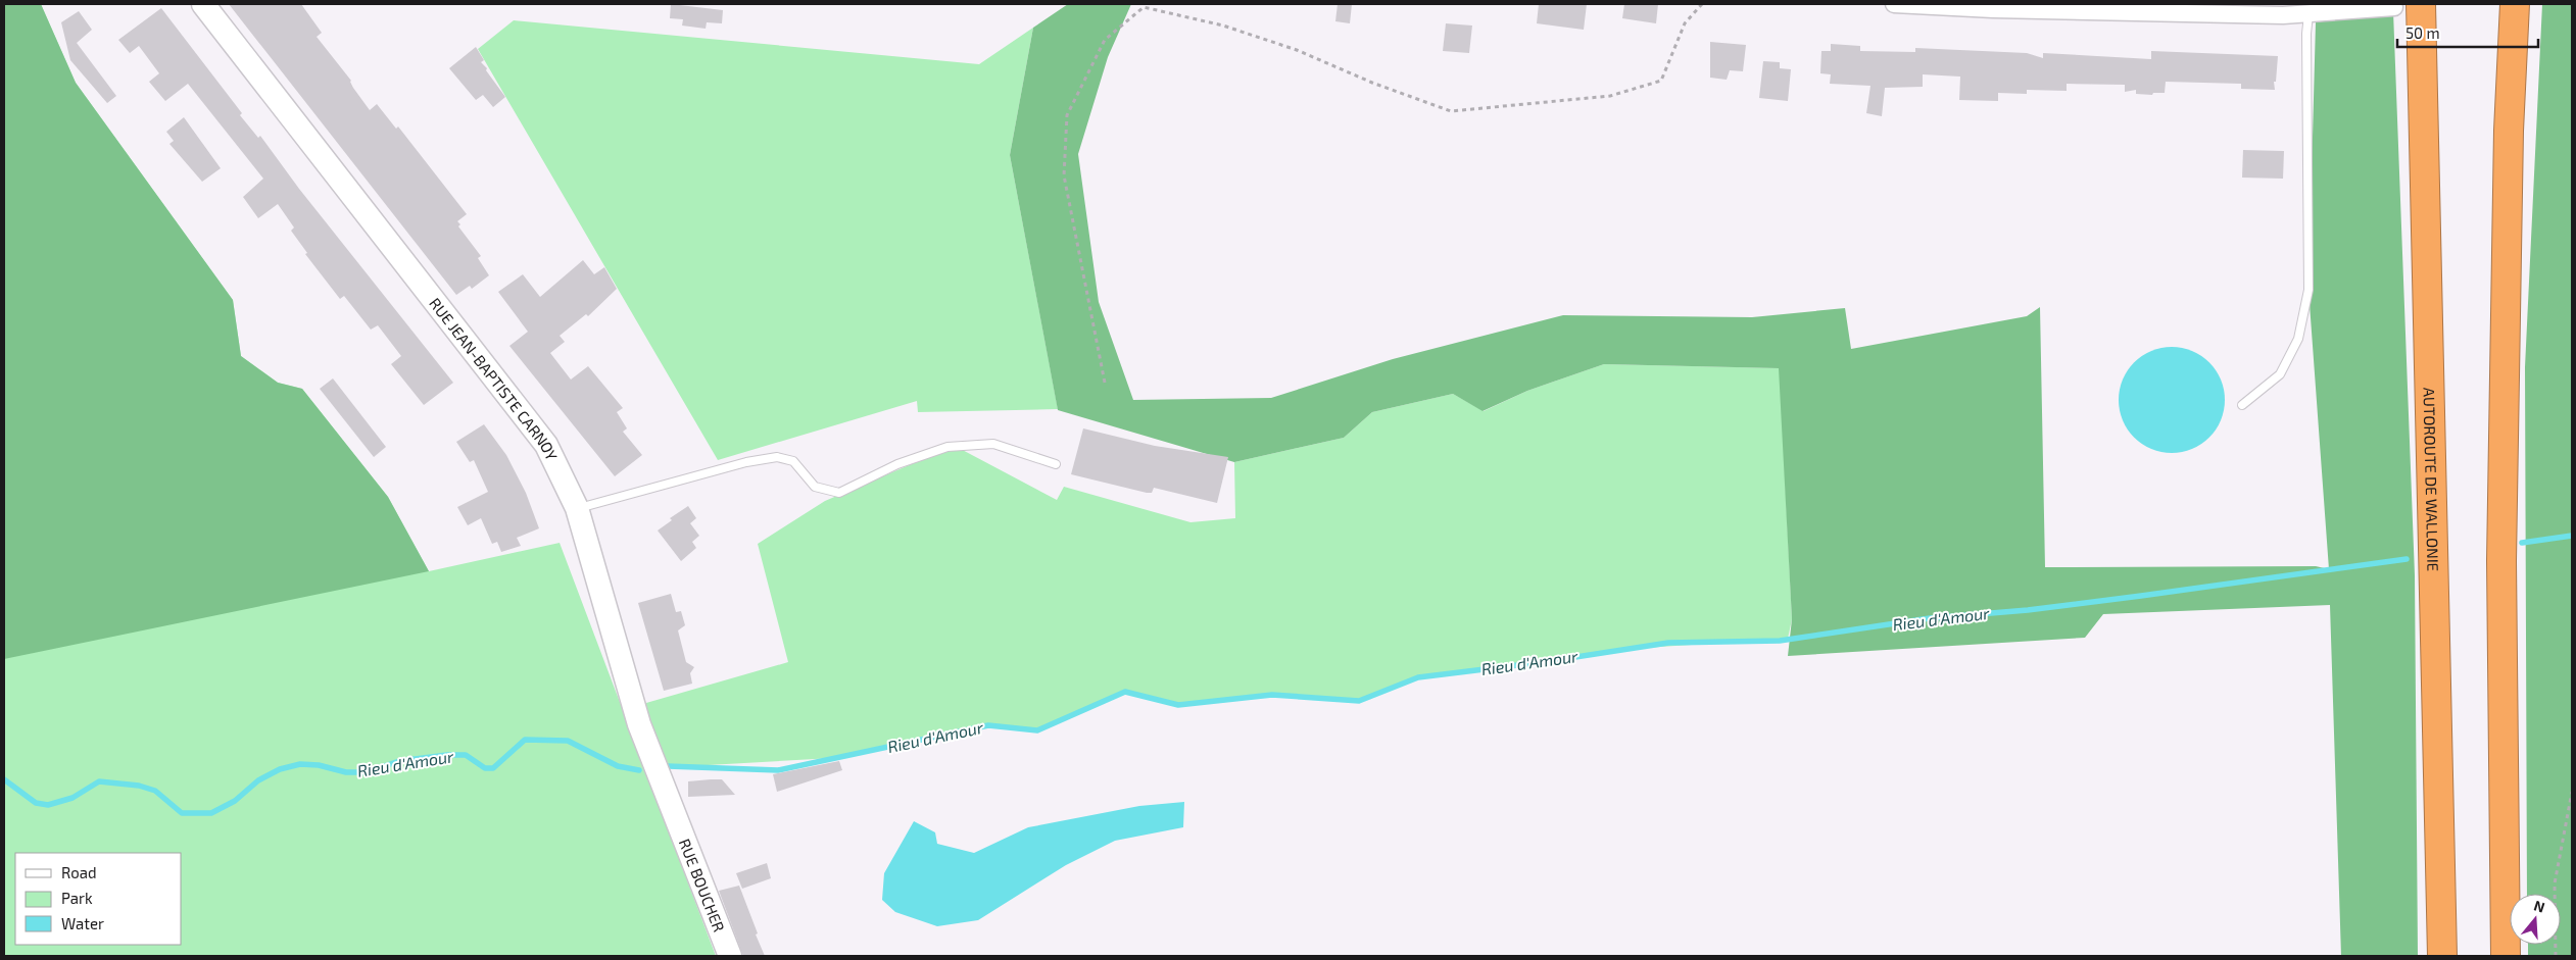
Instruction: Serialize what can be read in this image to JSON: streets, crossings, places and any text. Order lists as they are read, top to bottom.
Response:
{
  "streets": {
    "highway": ["AUTOROUTE DE WALLONIE"],
    "street": ["RUE JEAN-BAPTISTE CARNOY", "RUE BOUCHER"]
  },
  "crossings": [
    ["RUE JEAN-BAPTISTE CARNOY", "RUE BOUCHER"]
  ],
  "water": ["Rieu d'Amour"],
  "legend": ["Road", "Park", "Water"],
  "scale_bar": "50 m",
  "north": "top"
}
